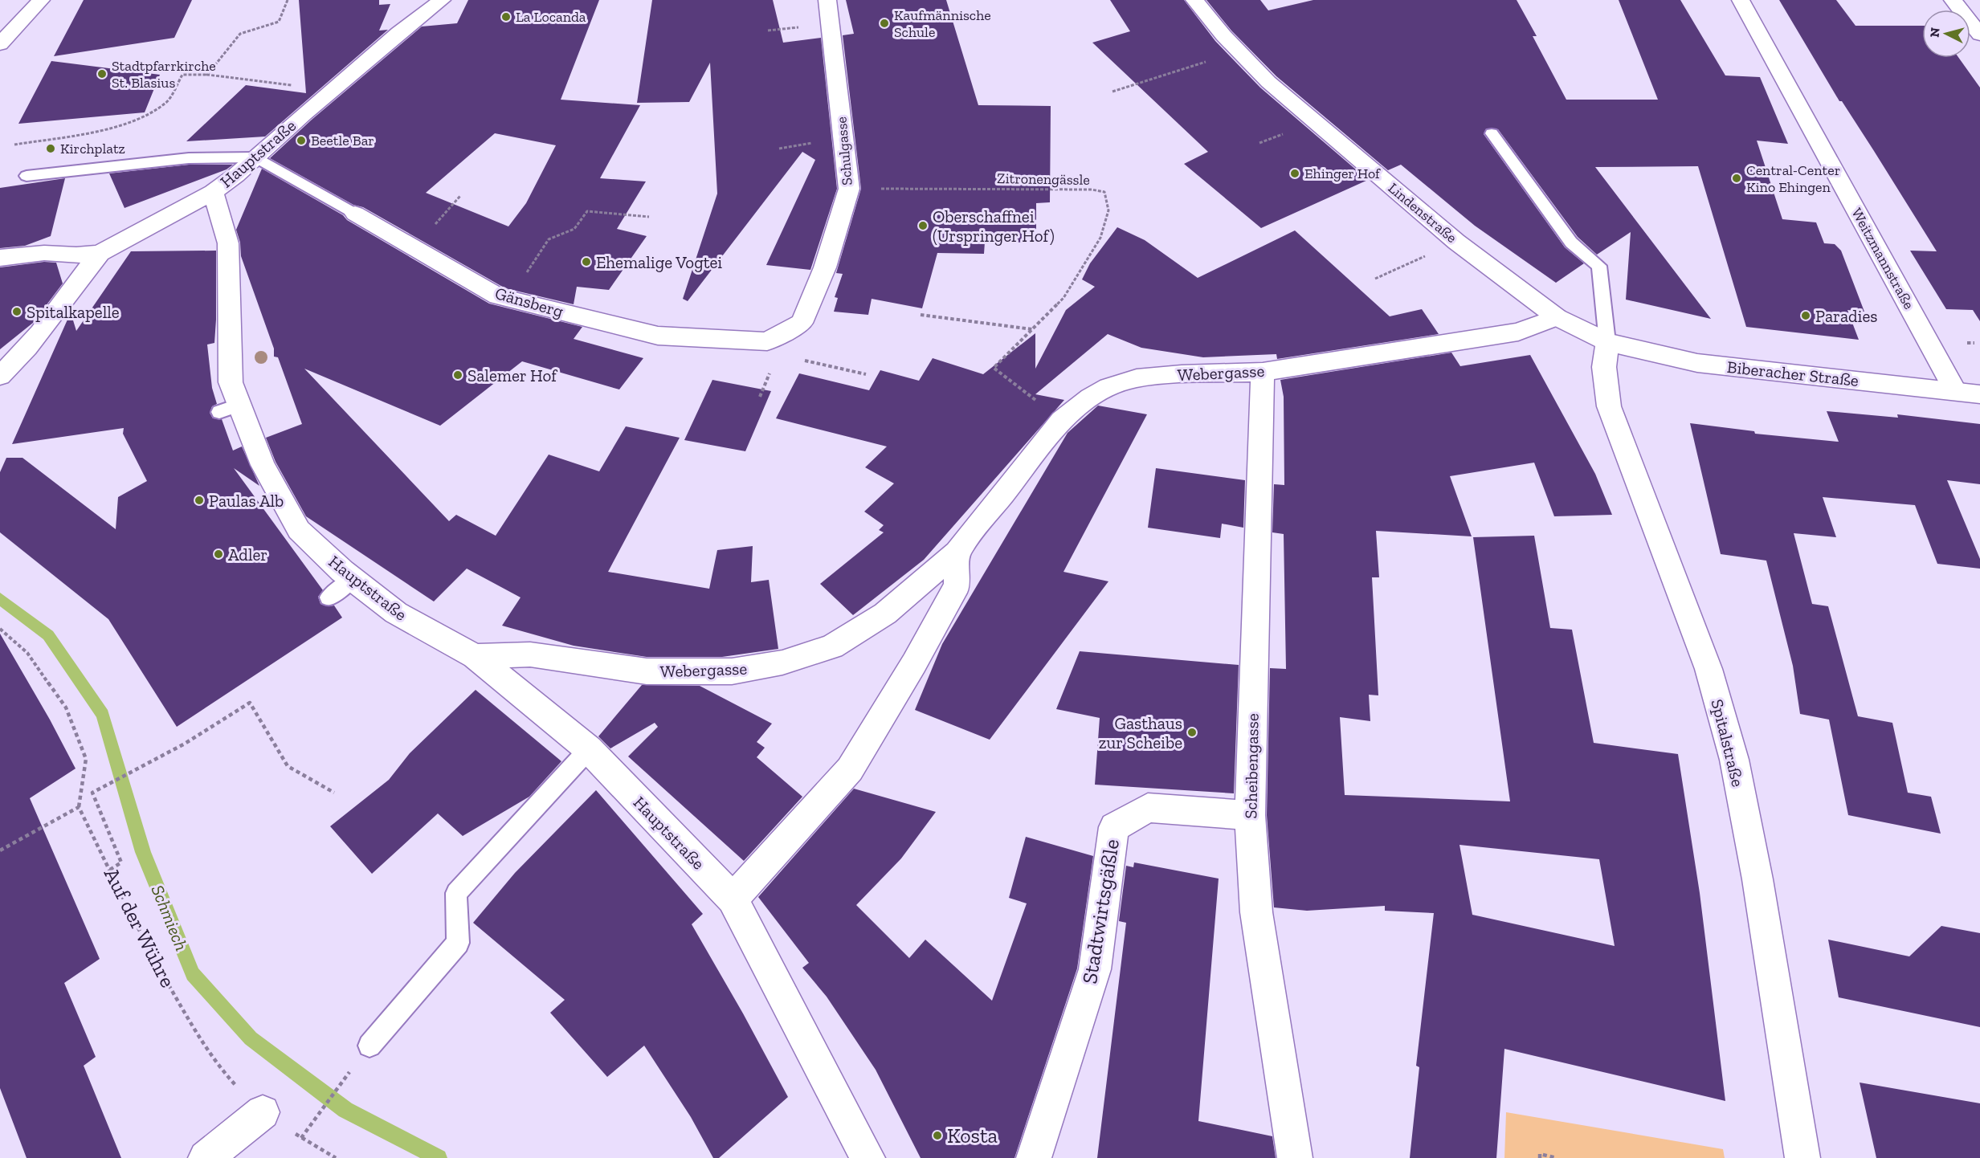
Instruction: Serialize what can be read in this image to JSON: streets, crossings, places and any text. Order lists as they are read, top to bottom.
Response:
{
  "streets": {
    "street": [
      "Schulgasse",
      "Hauptstraße",
      "Lindenstraße",
      "Weitzmannstraße",
      "Gänsberg",
      "Webergasse",
      "Biberacher Straße",
      "Spitalstraße",
      "Scheibengasse",
      "Stadtwirtsgäßle"
    ],
    "path": ["Zitronengässle", "Auf der Wühre"]
  },
  "crossings": [
    ["Schulgasse", "Zitronengässle"],
    ["Schulgasse", "Gänsberg"],
    ["Hauptstraße", "Gänsberg"],
    ["Hauptstraße", "Webergasse"],
    ["Zitronengässle", "Webergasse"],
    ["Lindenstraße", "Webergasse"],
    ["Lindenstraße", "Biberacher Straße"],
    ["Lindenstraße", "Spitalstraße"],
    ["Weitzmannstraße", "Biberacher Straße"],
    ["Webergasse", "Scheibengasse"],
    ["Biberacher Straße", "Spitalstraße"],
    ["Scheibengasse", "Stadtwirtsgäßle"]
  ],
  "water": ["Schmiech"],
  "places": [
    "La Locanda",
    "Kaufmännische Schule",
    "Stadtpfarrkirche St. Blasius",
    "Beetle Bar",
    "Kirchplatz",
    "Ehinger Hof",
    "Central-Center Kino Ehingen",
    "Oberschaffnei (Urspringer Hof)",
    "Ehemalige Vogtei",
    "Spitalkapelle",
    "Paradies",
    "Salemer Hof",
    "Paulas Alb",
    "Adler",
    "Gasthaus zur Scheibe",
    "Kosta"
  ],
  "north": "left"
}
